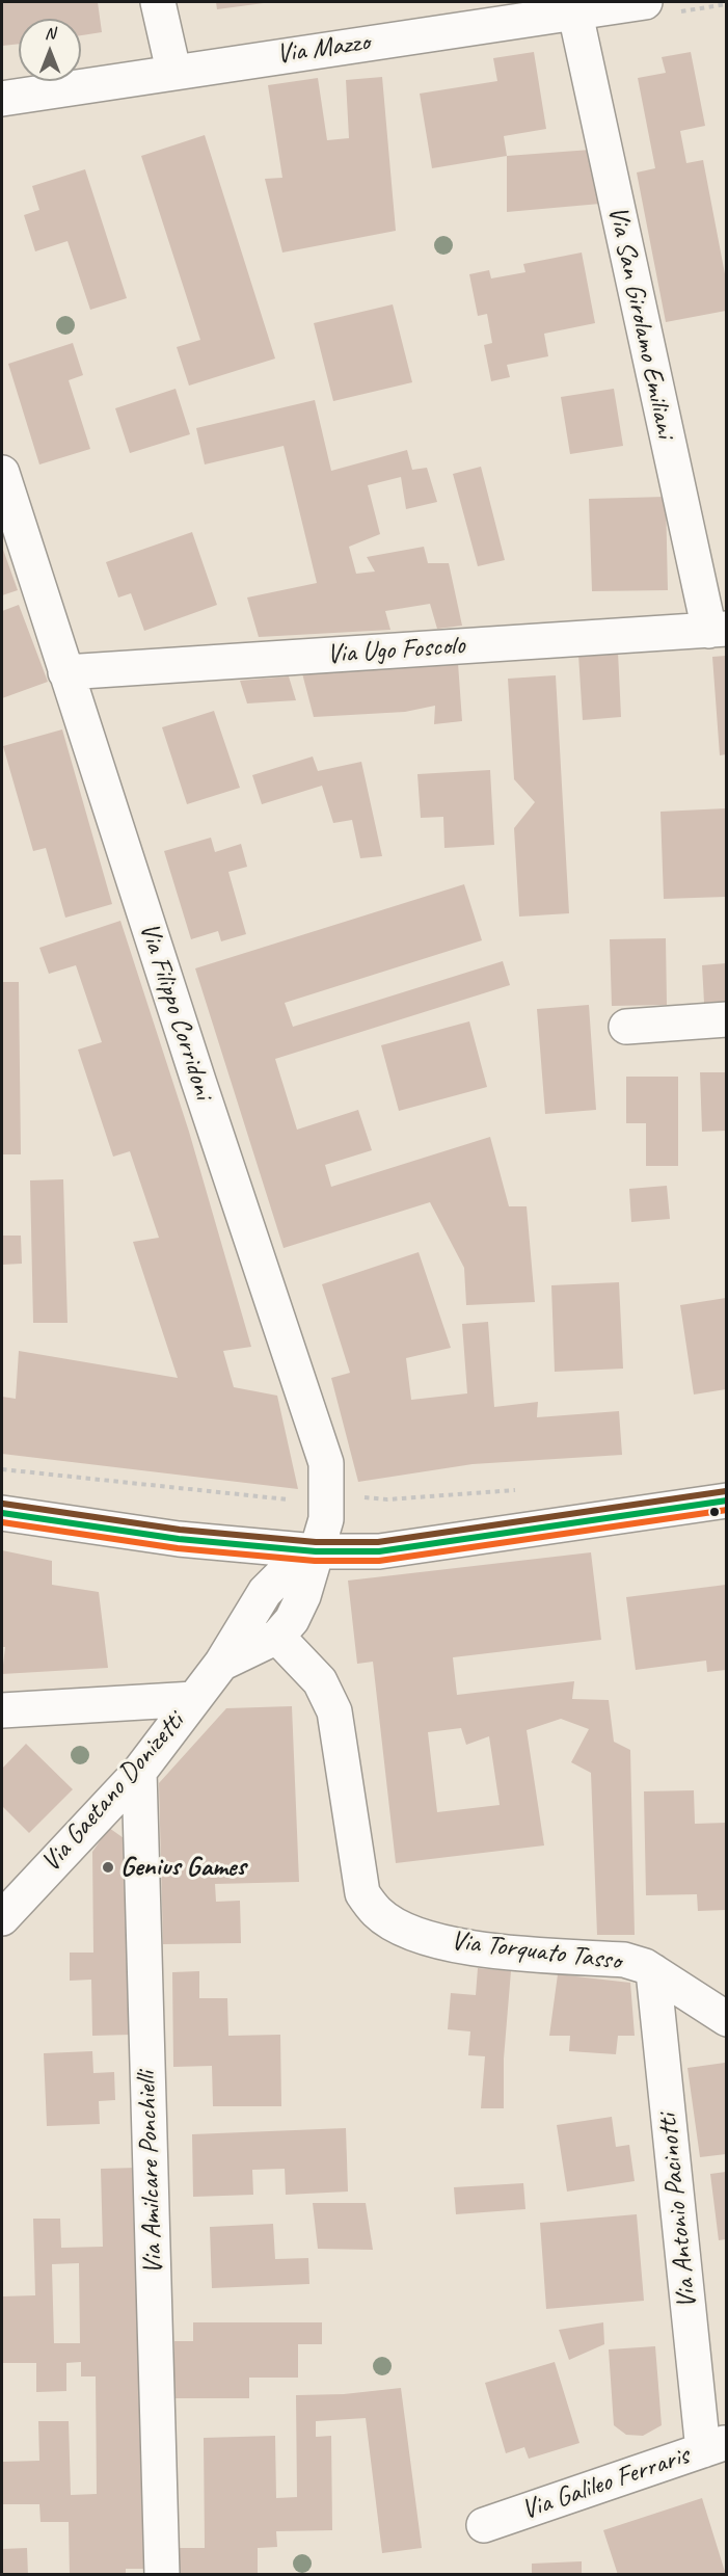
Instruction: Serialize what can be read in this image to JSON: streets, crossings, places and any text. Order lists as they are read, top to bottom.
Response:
{
  "streets": {
    "street": [
      "Via Mazzo",
      "Via San Girolamo Emiliani",
      "Via Ugo Foscolo",
      "Via Filippo Corridoni",
      "Via Gaetano Donizetti",
      "Via Torquato Tasso",
      "Via Amilcare Ponchielli",
      "Via Antonio Pacinotti",
      "Via Galileo Ferraris"
    ]
  },
  "crossings": [
    ["Via Mazzo", "Via San Girolamo Emiliani"],
    ["Via San Girolamo Emiliani", "Via Ugo Foscolo"],
    ["Via Ugo Foscolo", "Via Filippo Corridoni"],
    ["Via Filippo Corridoni", "Via Gaetano Donizetti"],
    ["Via Filippo Corridoni", "Via Torquato Tasso"],
    ["Via Gaetano Donizetti", "Via Amilcare Ponchielli"],
    ["Via Torquato Tasso", "Via Antonio Pacinotti"],
    ["Via Antonio Pacinotti", "Via Galileo Ferraris"]
  ],
  "places": ["Genius Games"],
  "north": "top"
}
